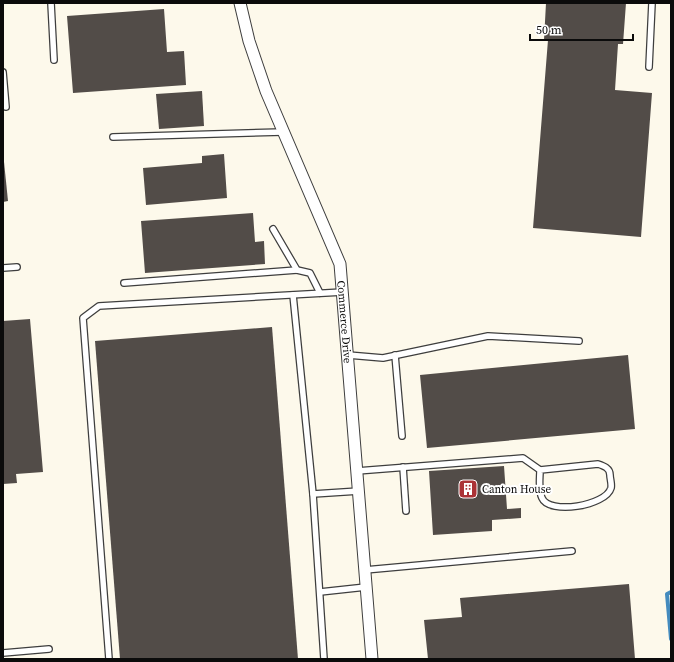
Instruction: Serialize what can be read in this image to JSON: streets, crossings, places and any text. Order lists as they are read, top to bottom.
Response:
{
  "streets": {
    "street": ["Commerce Drive"]
  },
  "places": {
    "building": ["Canton House"]
  },
  "scale_bar": "50 m"
}
